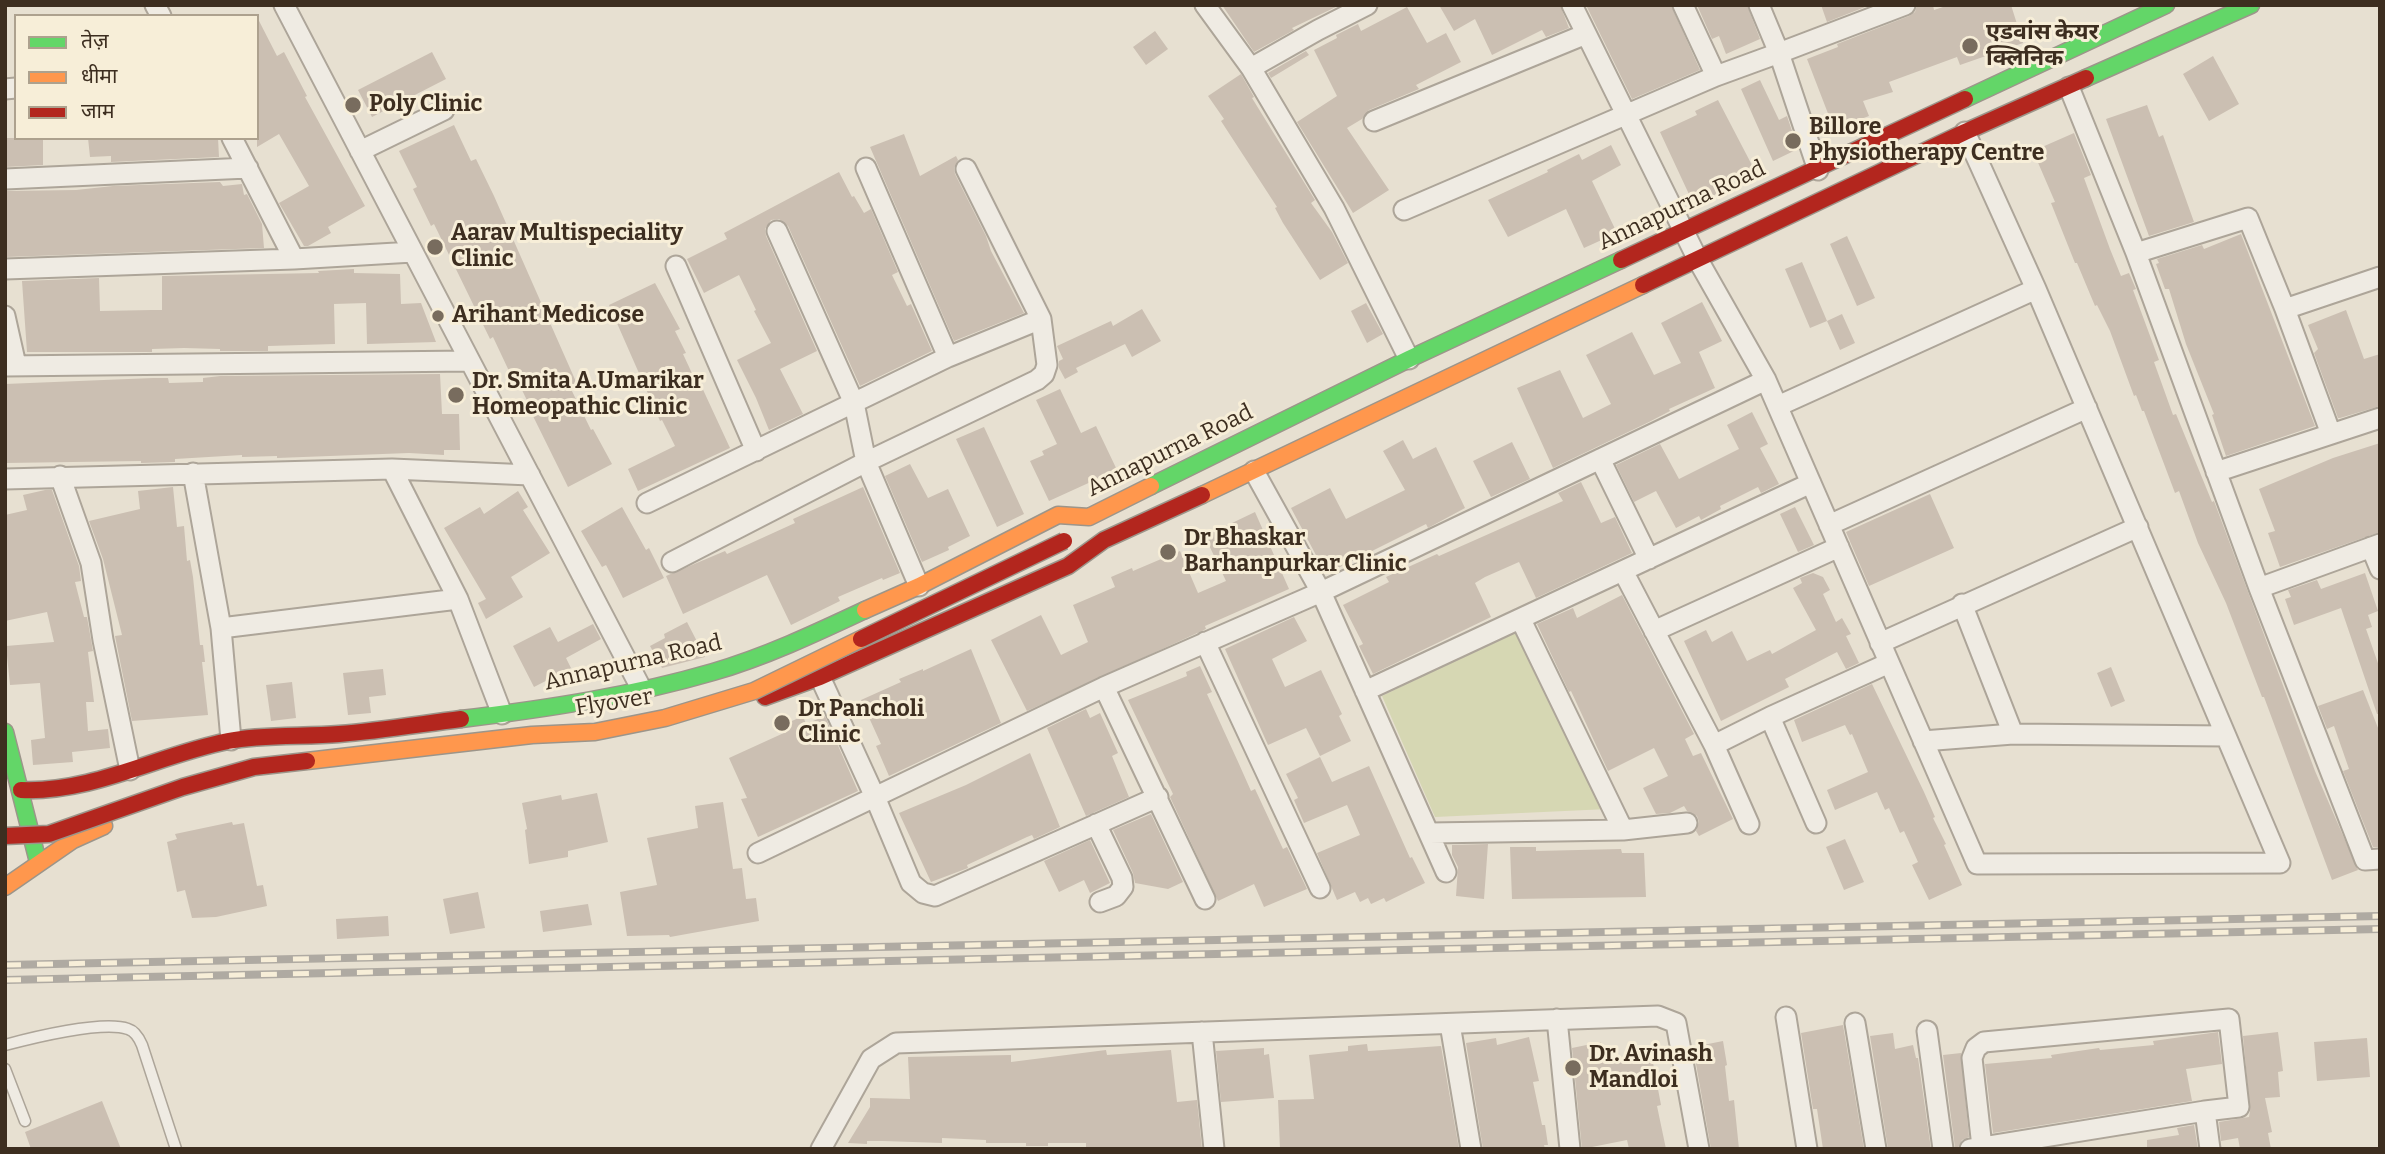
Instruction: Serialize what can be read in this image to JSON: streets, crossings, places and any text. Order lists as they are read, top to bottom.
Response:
{
  "streets": {
    "main road": ["Annapurna Road", "Flyover"]
  },
  "places": [
    "एडवांस केयर क्लिनिक",
    "Poly Clinic",
    "Billore Physiotherapy Centre",
    "Aarav Multispeciality Clinic",
    "Arihant Medicose",
    "Dr. Smita A.Umarikar Homeopathic Clinic",
    "Dr Bhaskar Barhanpurkar Clinic",
    "Dr Pancholi Clinic",
    "Dr. Avinash Mandloi"
  ],
  "legend": ["तेज़", "धीमा", "जाम"]
}
